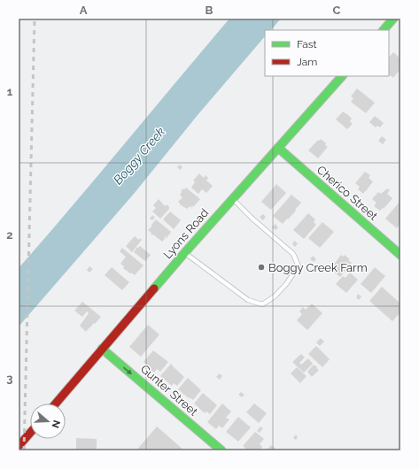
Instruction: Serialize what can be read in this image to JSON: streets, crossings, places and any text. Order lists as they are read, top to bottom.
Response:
{
  "streets": {
    "street": ["Cherico Street", "Lyons Road", "Gunter Street"]
  },
  "crossings": [
    ["Cherico Street", "Lyons Road"],
    ["Lyons Road", "Gunter Street"]
  ],
  "one_way": ["Gunter Street"],
  "water": ["Boggy Creek"],
  "places": ["Boggy Creek Farm"],
  "legend": ["Fast", "Jam"],
  "north": "right",
  "grid": {
    "columns": ["A", "B", "C"],
    "rows": ["1", "2", "3"]
  }
}
